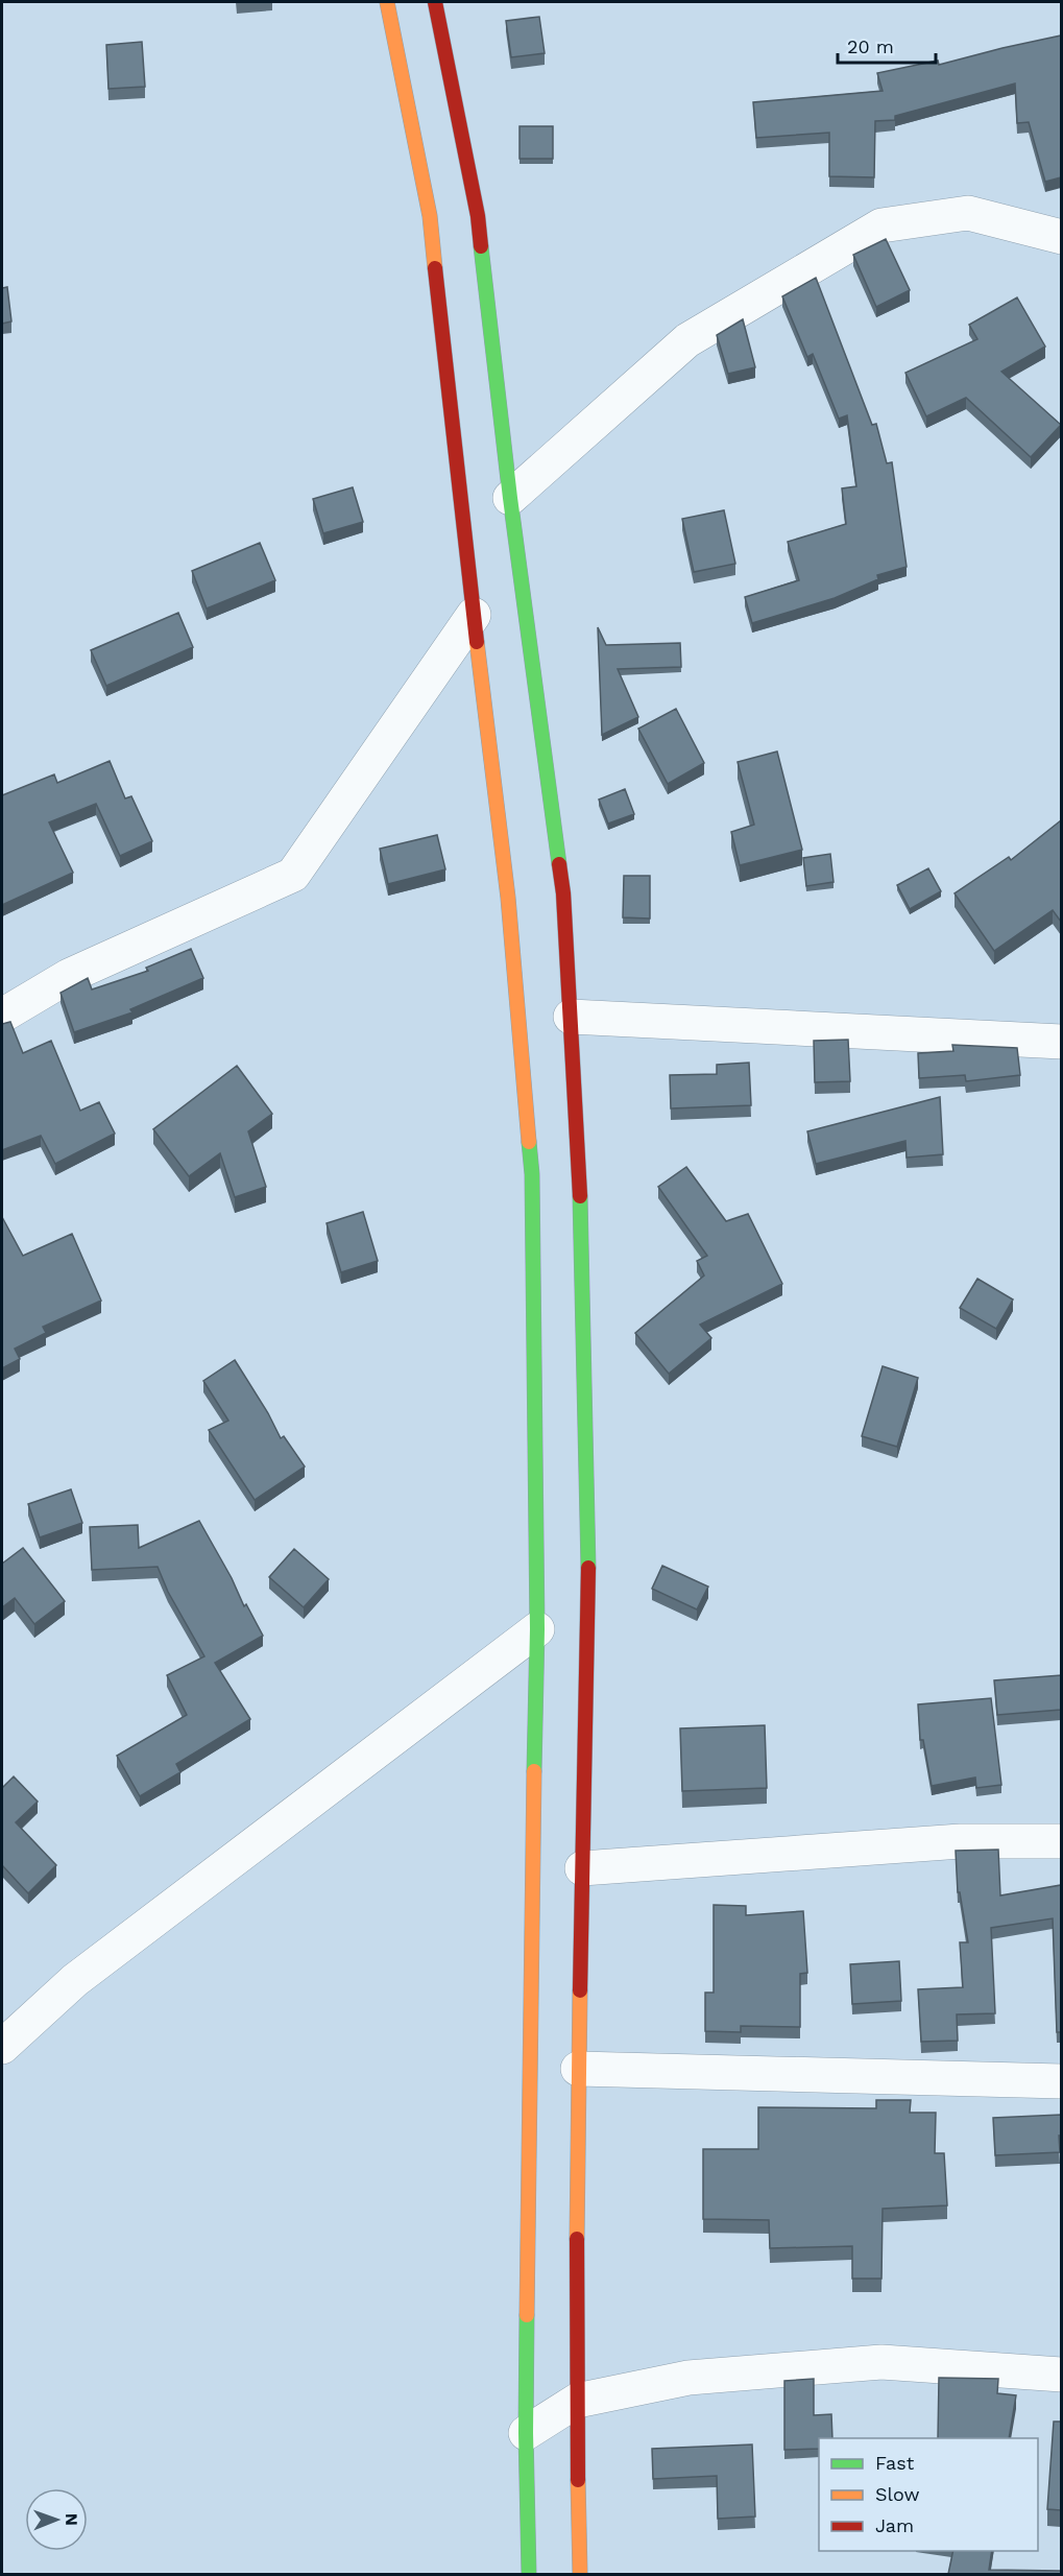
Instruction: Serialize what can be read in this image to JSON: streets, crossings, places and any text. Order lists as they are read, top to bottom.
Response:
{
  "legend": ["Fast", "Slow", "Jam"],
  "scale_bar": "20 m",
  "north": "right"
}
